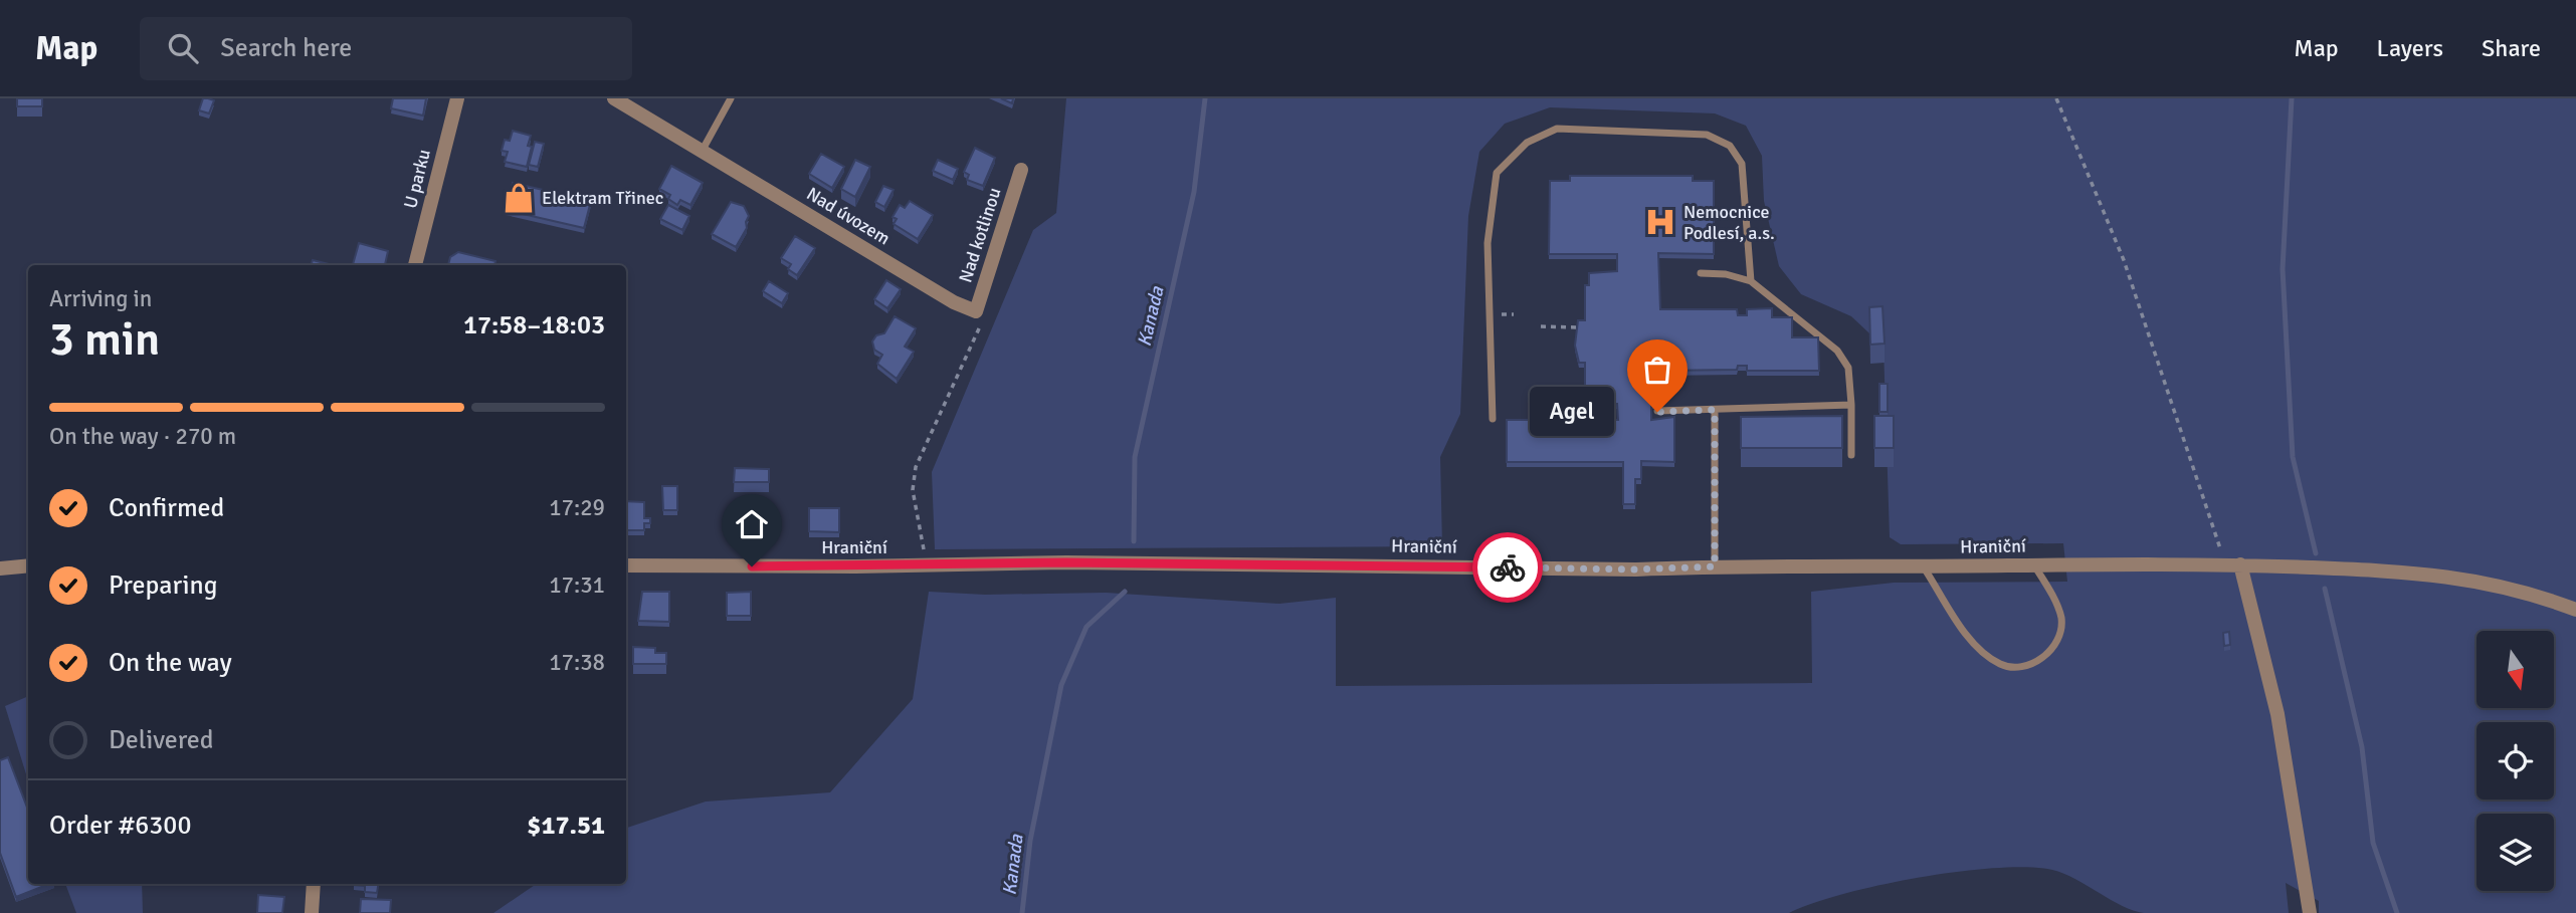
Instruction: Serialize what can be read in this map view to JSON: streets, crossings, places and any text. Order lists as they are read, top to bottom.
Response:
{
  "streets": {
    "street": [
      "U parku",
      "Nad úvozem",
      "Nad kotlinou",
      "Hraniční"
    ]
  },
  "crossings": [
    ["Nad úvozem", "Nad kotlinou"]
  ],
  "water": ["Kanada"],
  "places": {
    "shop": ["Elektram Třinec"],
    "hospital": ["Nemocnice Podlesí, a.s."],
    "other": ["Agel"]
  },
  "north": "bottom",
  "page": {
    "header": "Map",
    "search": "Search here",
    "nav": ["Map", "Layers", "Share"],
    "heading": ["3 min", "Arriving in", "17:58–18:03"],
    "panel": ["Order #6300", "$17.51"],
    "bar": "On the way · 270 m",
    "bubble": "Agel",
    "list": [
      ["Confirmed", "17:29"],
      ["Preparing", "17:31"],
      ["On the way", "17:38"],
      "Delivered"
    ]
  }
}
